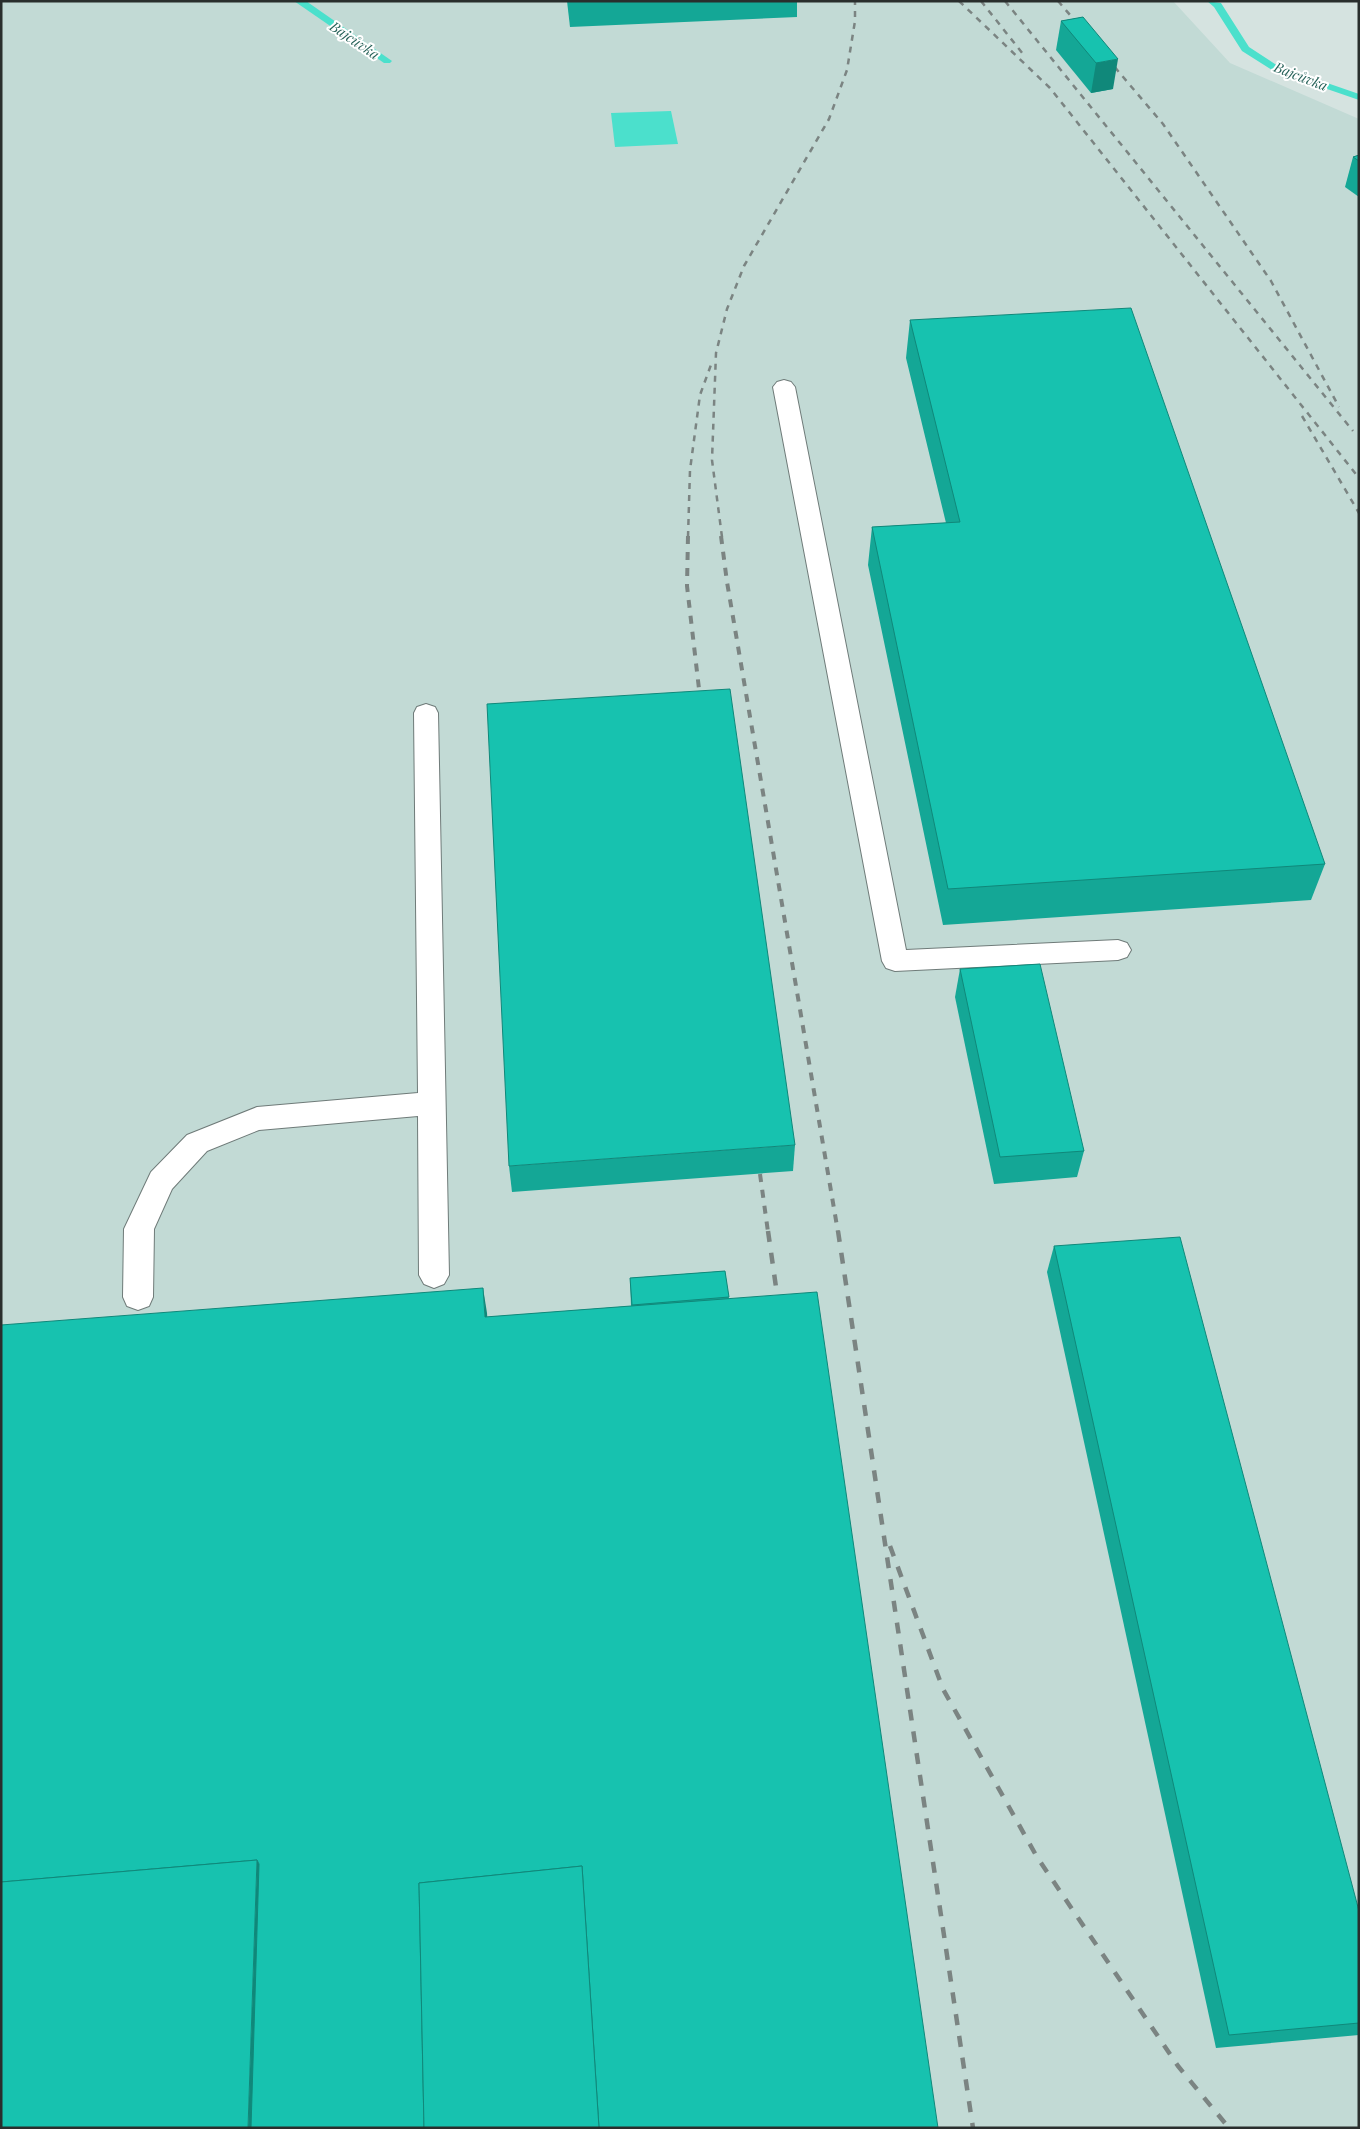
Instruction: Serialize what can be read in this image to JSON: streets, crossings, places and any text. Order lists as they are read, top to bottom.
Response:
{
  "water": ["Bajcůvka"]
}
